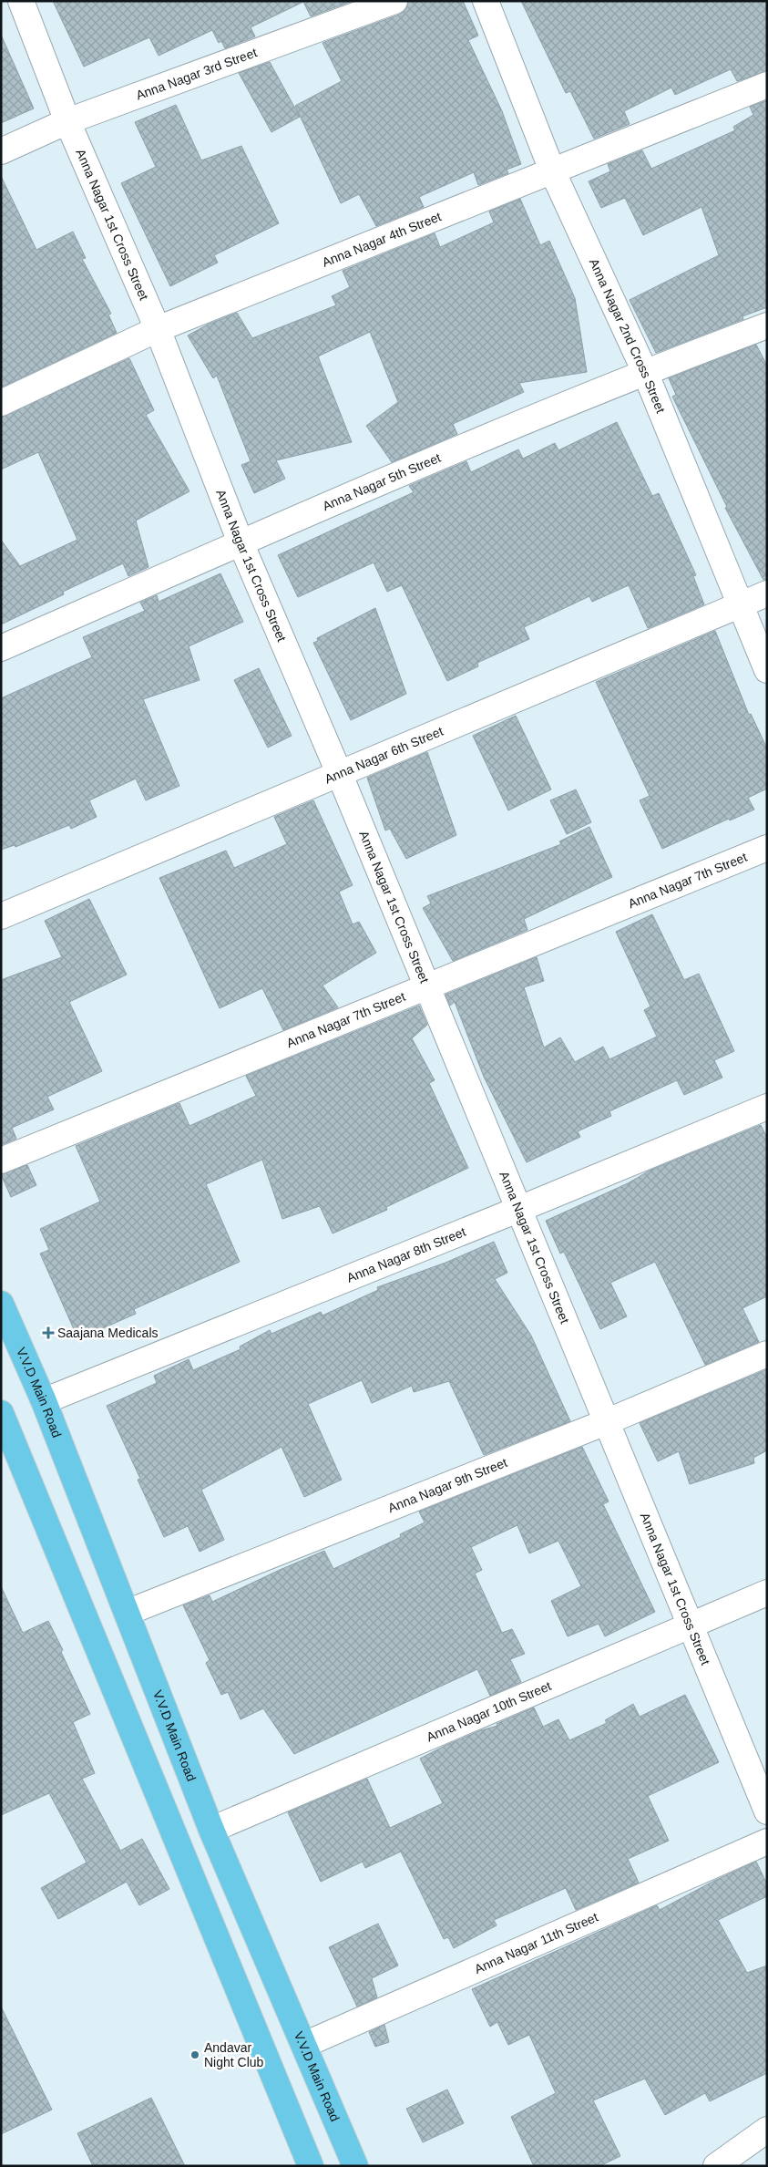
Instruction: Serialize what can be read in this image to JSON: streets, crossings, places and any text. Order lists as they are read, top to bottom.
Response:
{
  "streets": {
    "main road": ["V.V.D Main Road"],
    "street": [
      "Anna Nagar 3rd Street",
      "Anna Nagar 1st Cross Street",
      "Anna Nagar 4th Street",
      "Anna Nagar 2nd Cross Street",
      "Anna Nagar 5th Street",
      "Anna Nagar 6th Street",
      "Anna Nagar 7th Street",
      "Anna Nagar 8th Street",
      "Anna Nagar 9th Street",
      "Anna Nagar 10th Street",
      "Anna Nagar 11th Street"
    ]
  },
  "crossings": [
    ["Anna Nagar 3rd Street", "Anna Nagar 1st Cross Street"],
    ["Anna Nagar 1st Cross Street", "Anna Nagar 4th Street"],
    ["Anna Nagar 1st Cross Street", "Anna Nagar 5th Street"],
    ["Anna Nagar 1st Cross Street", "Anna Nagar 6th Street"],
    ["Anna Nagar 1st Cross Street", "Anna Nagar 7th Street"],
    ["Anna Nagar 1st Cross Street", "Anna Nagar 8th Street"],
    ["Anna Nagar 1st Cross Street", "Anna Nagar 9th Street"],
    ["Anna Nagar 1st Cross Street", "Anna Nagar 10th Street"],
    ["Anna Nagar 4th Street", "Anna Nagar 2nd Cross Street"],
    ["Anna Nagar 2nd Cross Street", "Anna Nagar 5th Street"],
    ["Anna Nagar 2nd Cross Street", "Anna Nagar 6th Street"],
    ["Anna Nagar 8th Street", "V.V.D Main Road"],
    ["V.V.D Main Road", "Anna Nagar 9th Street"],
    ["V.V.D Main Road", "Anna Nagar 10th Street"],
    ["V.V.D Main Road", "Anna Nagar 11th Street"]
  ],
  "places": {
    "health": ["Saajana Medicals"],
    "other": ["Andavar Night Club"]
  }
}
